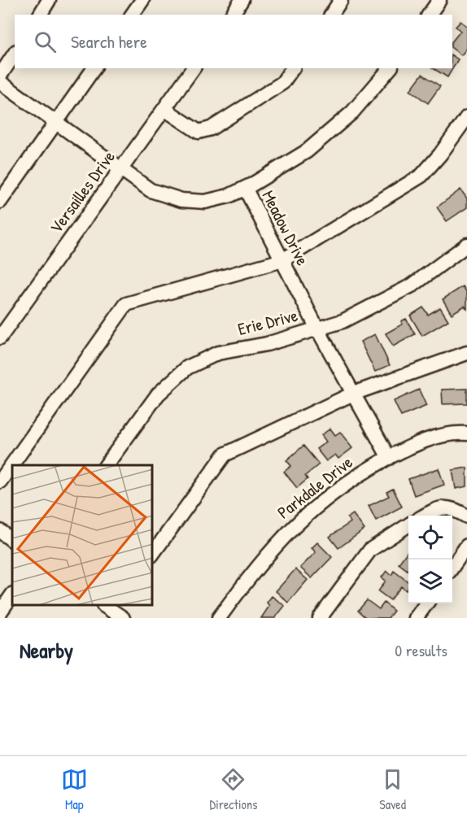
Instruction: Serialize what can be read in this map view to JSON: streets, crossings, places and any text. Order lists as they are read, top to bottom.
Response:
{
  "streets": {
    "street": [
      "Versailles Drive",
      "Meadow Drive",
      "Erie Drive",
      "Parkdale Drive"
    ]
  },
  "crossings": [
    ["Versailles Drive", "Meadow Drive"],
    ["Meadow Drive", "Erie Drive"],
    ["Meadow Drive", "Parkdale Drive"]
  ],
  "page": {
    "search": "Search here",
    "heading": ["Nearby", "0 results"],
    "nav": ["Map", "Directions", "Saved"]
  }
}
